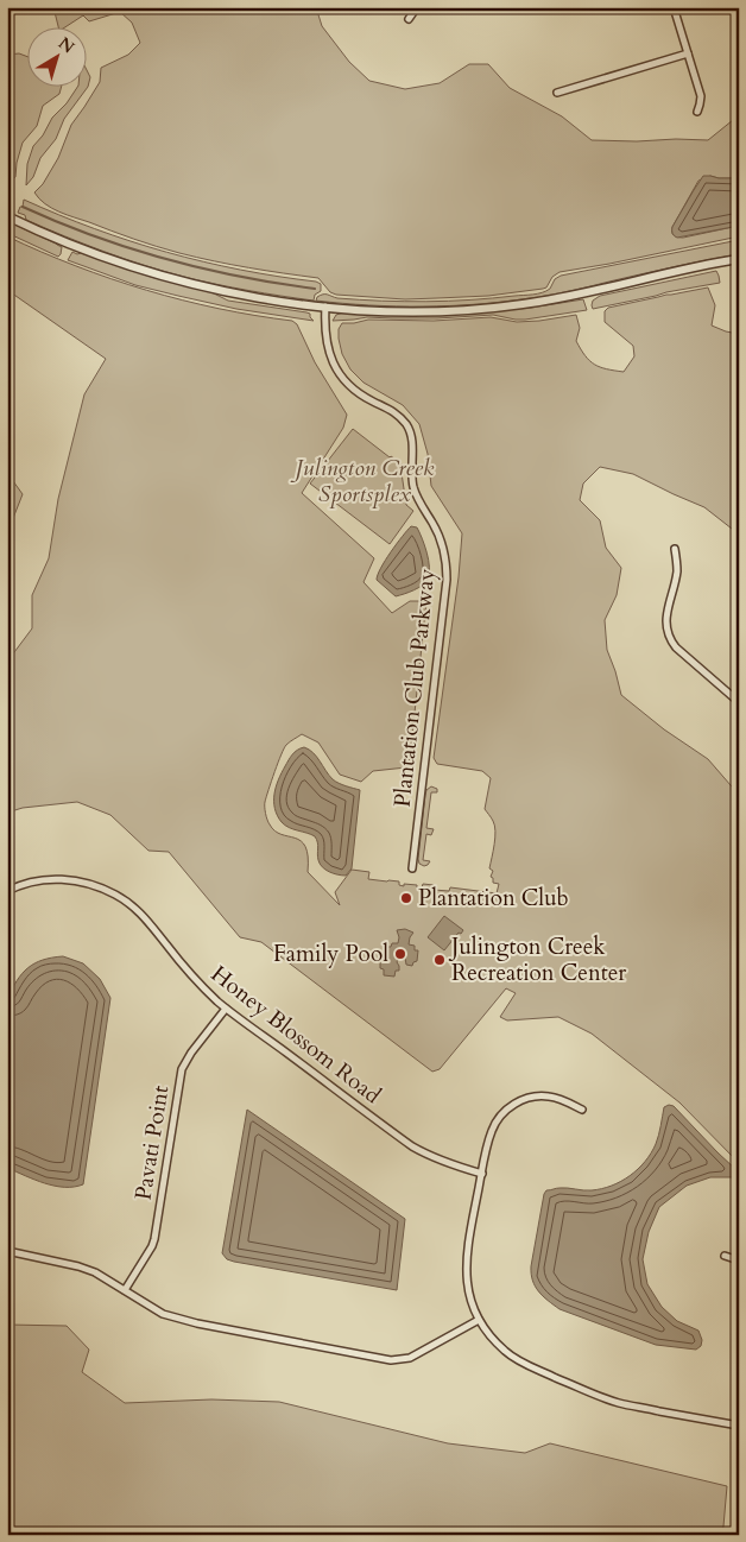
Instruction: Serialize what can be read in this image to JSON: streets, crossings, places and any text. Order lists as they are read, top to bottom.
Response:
{
  "streets": {
    "street": ["Plantation Club Parkway", "Honey Blossom Road", "Pavati Point"]
  },
  "crossings": [
    ["Honey Blossom Road", "Pavati Point"]
  ],
  "parks": ["Julington Creek Sportsplex"],
  "places": ["Plantation Club", "Family Pool", "Julington Creek Recreation Center"],
  "north": "top right"
}
